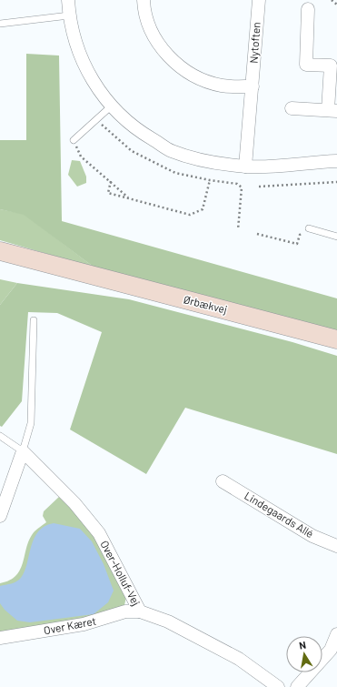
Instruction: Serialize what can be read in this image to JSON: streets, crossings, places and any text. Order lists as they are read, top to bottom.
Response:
{
  "streets": {
    "main road": ["Ørbækvej"],
    "street": [
      "Nytoften",
      "Lindegaards Allé",
      "Over-Holluf-Vej",
      "Over Kæret"
    ]
  },
  "crossings": [
    ["Over-Holluf-Vej", "Over Kæret"]
  ],
  "north": "top"
}
